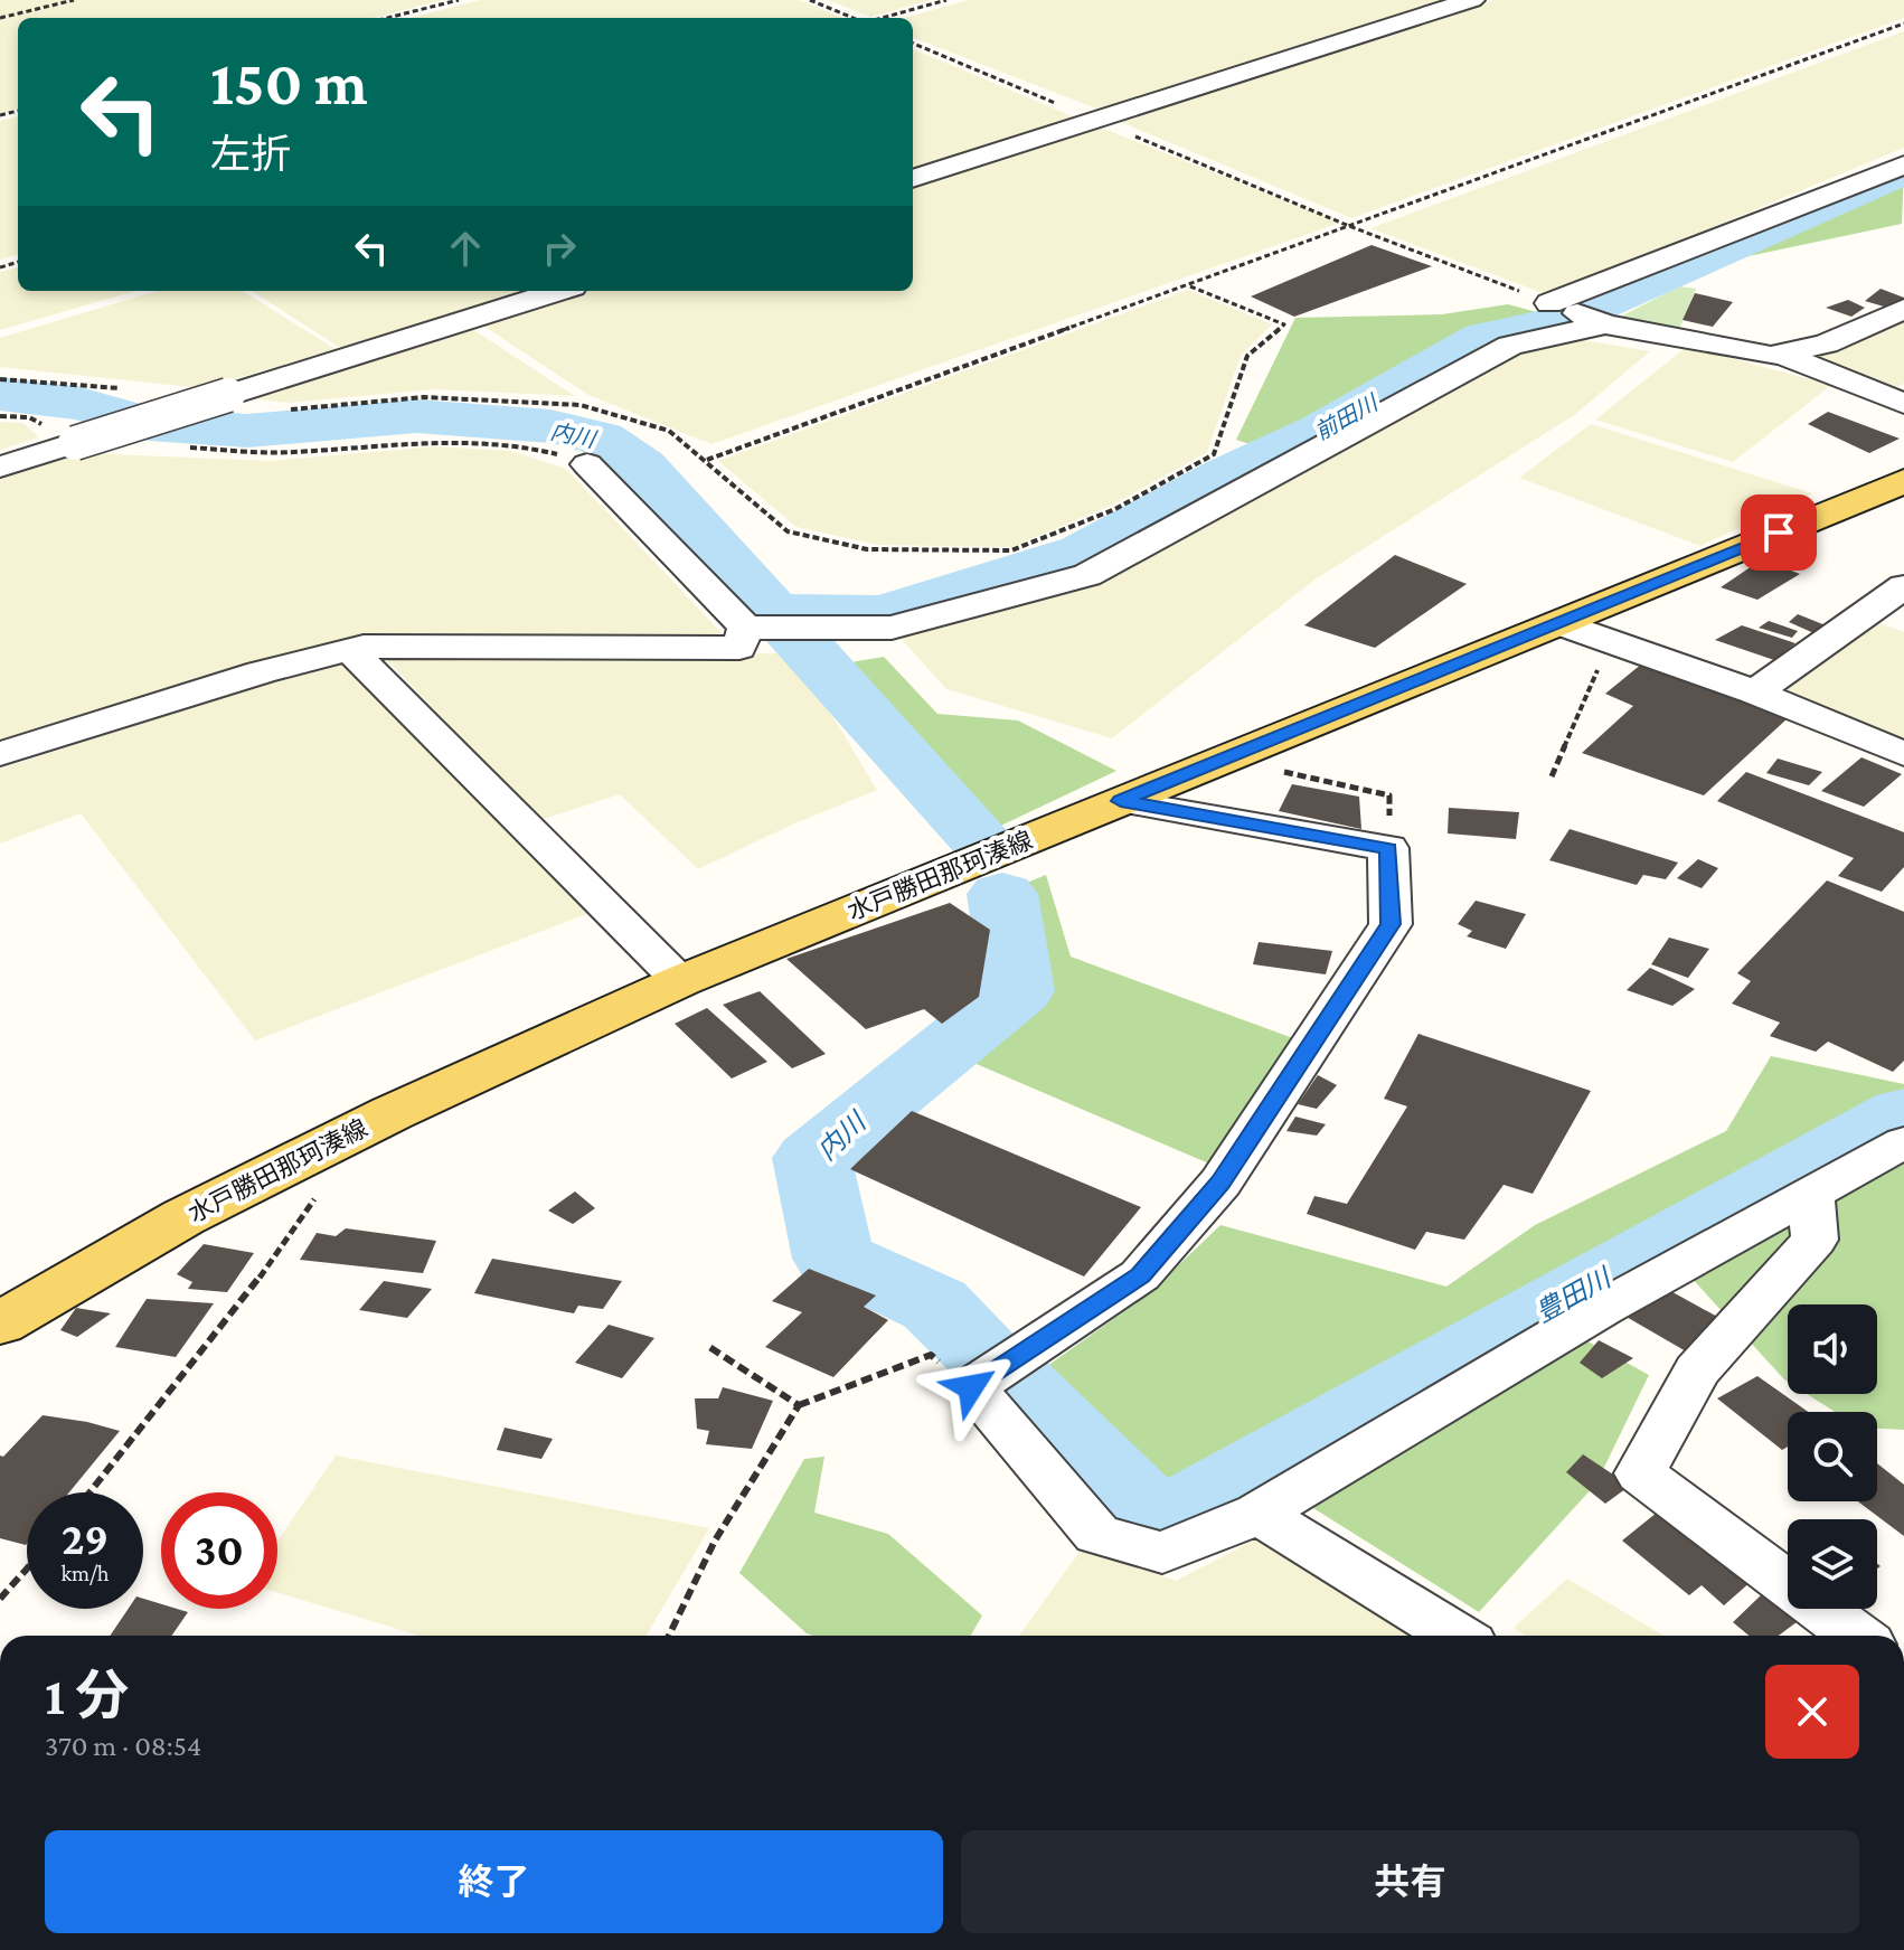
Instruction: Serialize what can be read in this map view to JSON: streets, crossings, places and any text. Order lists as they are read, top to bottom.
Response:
{
  "streets": {
    "main road": ["水戸勝田那珂湊線"]
  },
  "water": ["前田川", "内川", "豊田川"],
  "page": {
    "turn": ["150 m", "左折"],
    "speed": "29 km/h",
    "limit": "30",
    "heading": ["1 分", "370 m · 08:54"],
    "buttons": ["終了", "共有"]
  }
}
